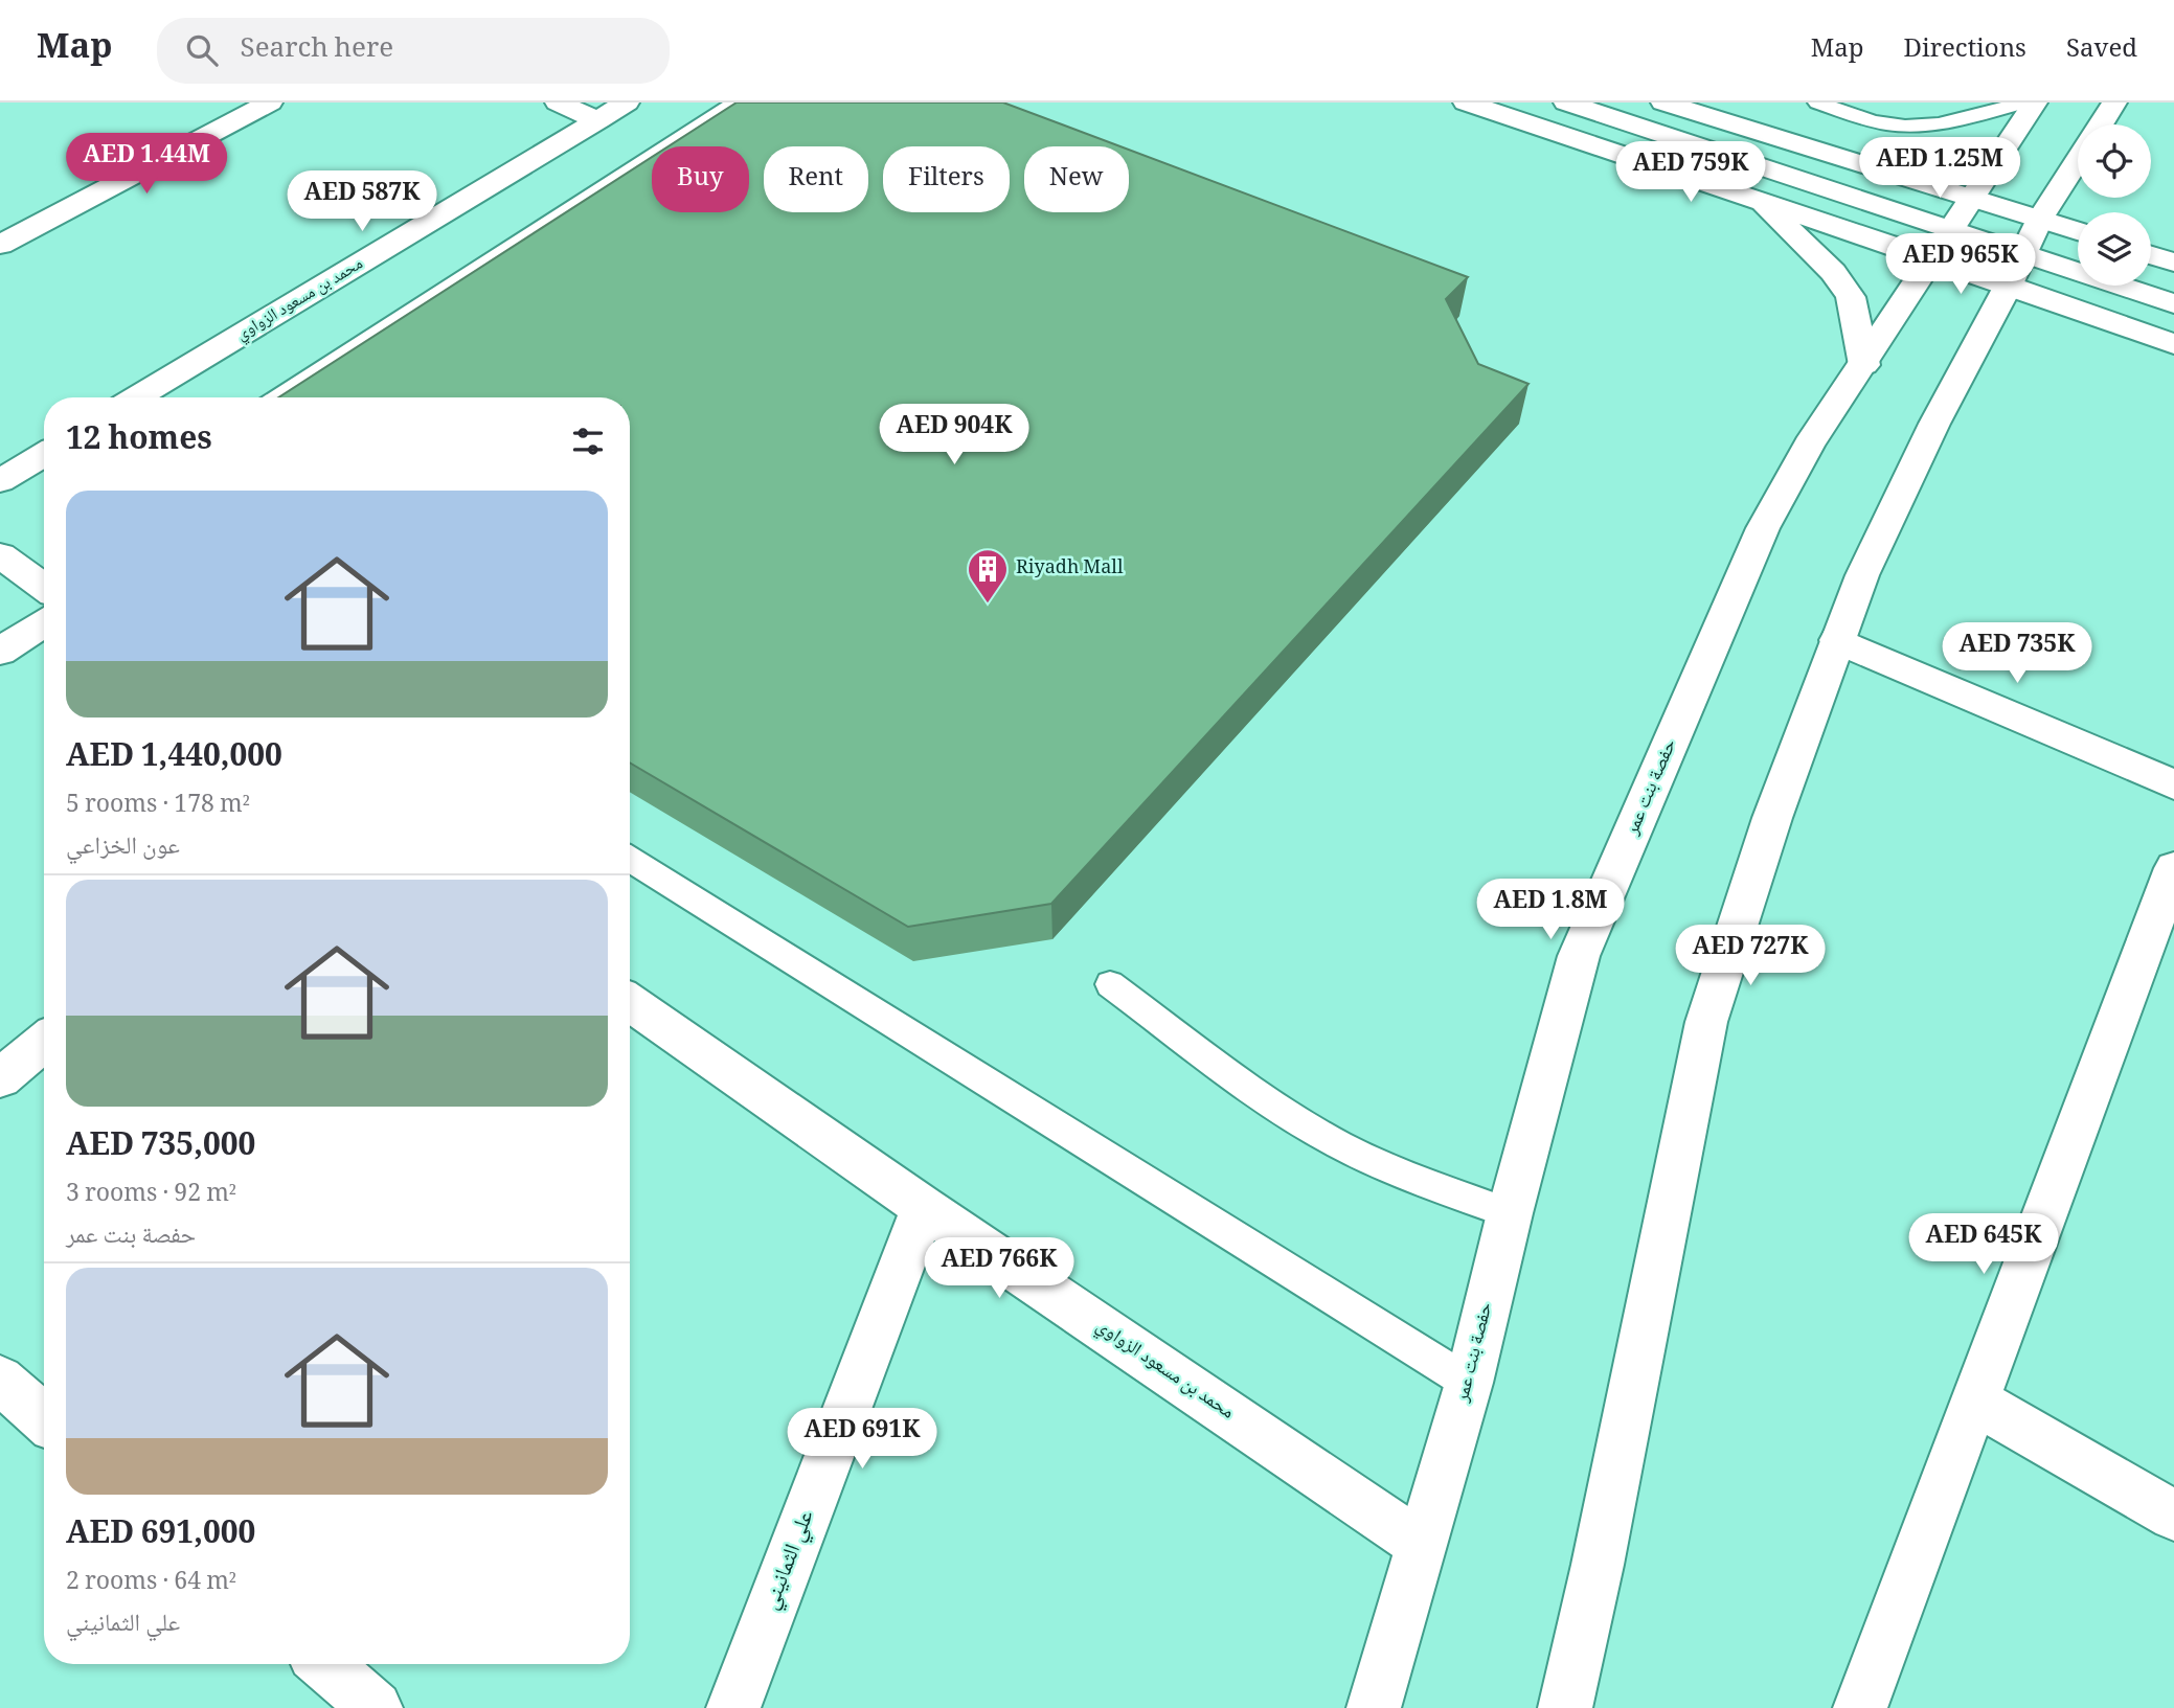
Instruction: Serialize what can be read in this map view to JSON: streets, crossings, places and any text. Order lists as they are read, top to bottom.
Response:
{
  "streets": {
    "street": ["محمد بن مسعود الزواوي", "حفصة بنت عمر", "علي الثمانيني"]
  },
  "crossings": [
    ["محمد بن مسعود الزواوي", "حفصة بنت عمر"],
    ["محمد بن مسعود الزواوي", "علي الثمانيني"]
  ],
  "places": {
    "building": ["Riyadh Mall"]
  },
  "page": {
    "header": "Map",
    "search": "Search here",
    "nav": ["Map", "Directions", "Saved"],
    "price": [
      "AED 1.44M",
      "AED 1.25M",
      "AED 759K",
      "AED 587K",
      "AED 965K",
      "AED 904K",
      "AED 735K",
      "AED 1.8M",
      "AED 727K",
      "AED 645K",
      "AED 766K",
      "AED 691K"
    ],
    "chip": [
      "Buy",
      "Rent",
      "Filters",
      "New"
    ],
    "heading": "12 homes",
    "list": [
      {
        "name": "AED 1,440,000",
        "note": "5 rooms · 178 m² · عون الخزاعي"
      },
      {
        "name": "AED 735,000",
        "note": "3 rooms · 92 m² · حفصة بنت عمر"
      },
      {
        "name": "AED 691,000",
        "note": "2 rooms · 64 m² · علي الثمانيني"
      }
    ]
  }
}
